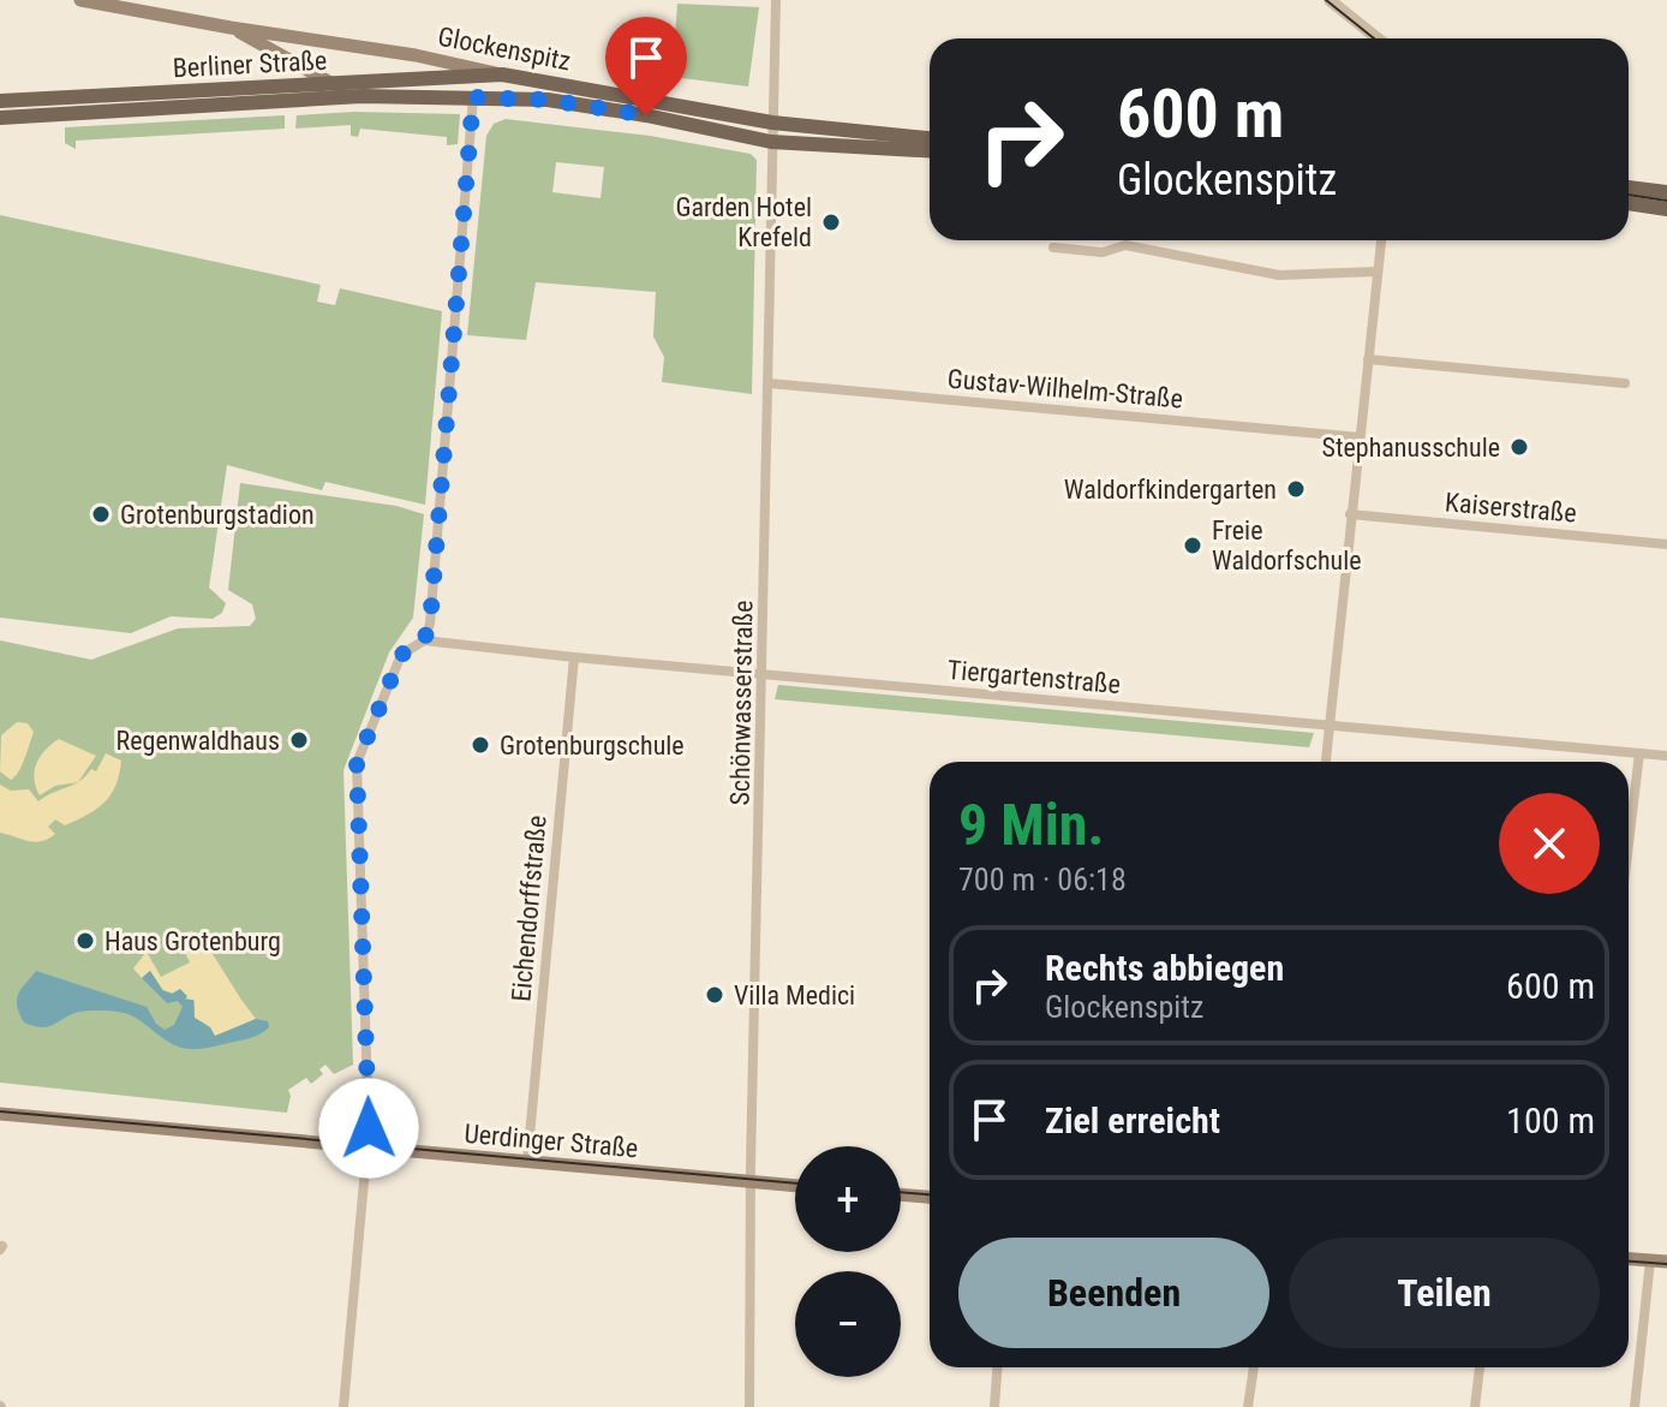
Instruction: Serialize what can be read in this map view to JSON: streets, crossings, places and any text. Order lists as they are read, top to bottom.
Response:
{
  "streets": {
    "main road": ["Glockenspitz", "Berliner Straße", "Uerdinger Straße"],
    "street": [
      "Gustav-Wilhelm-Straße",
      "Kaiserstraße",
      "Tiergartenstraße",
      "Schönwasserstraße",
      "Eichendorffstraße"
    ]
  },
  "crossings": [
    ["Glockenspitz", "Berliner Straße"],
    ["Glockenspitz", "Schönwasserstraße"],
    ["Gustav-Wilhelm-Straße", "Schönwasserstraße"],
    ["Tiergartenstraße", "Schönwasserstraße"],
    ["Tiergartenstraße", "Eichendorffstraße"],
    ["Schönwasserstraße", "Uerdinger Straße"],
    ["Eichendorffstraße", "Uerdinger Straße"]
  ],
  "places": [
    "Garden Hotel Krefeld",
    "Stephanusschule",
    "Waldorfkindergarten",
    "Grotenburgstadion",
    "Freie Waldorfschule",
    "Regenwaldhaus",
    "Grotenburgschule",
    "Haus Grotenburg",
    "Villa Medici"
  ],
  "page": {
    "turn": ["600 m", "Glockenspitz"],
    "heading": ["9 Min.", "700 m · 06:18"],
    "list": [
      {
        "name": "Rechts abbiegen",
        "note": "Glockenspitz",
        "value": "600 m"
      },
      {
        "name": "Ziel erreicht",
        "value": "100 m"
      }
    ],
    "map_buttons": ["+", "−"],
    "buttons": ["Beenden", "Teilen"]
  }
}
